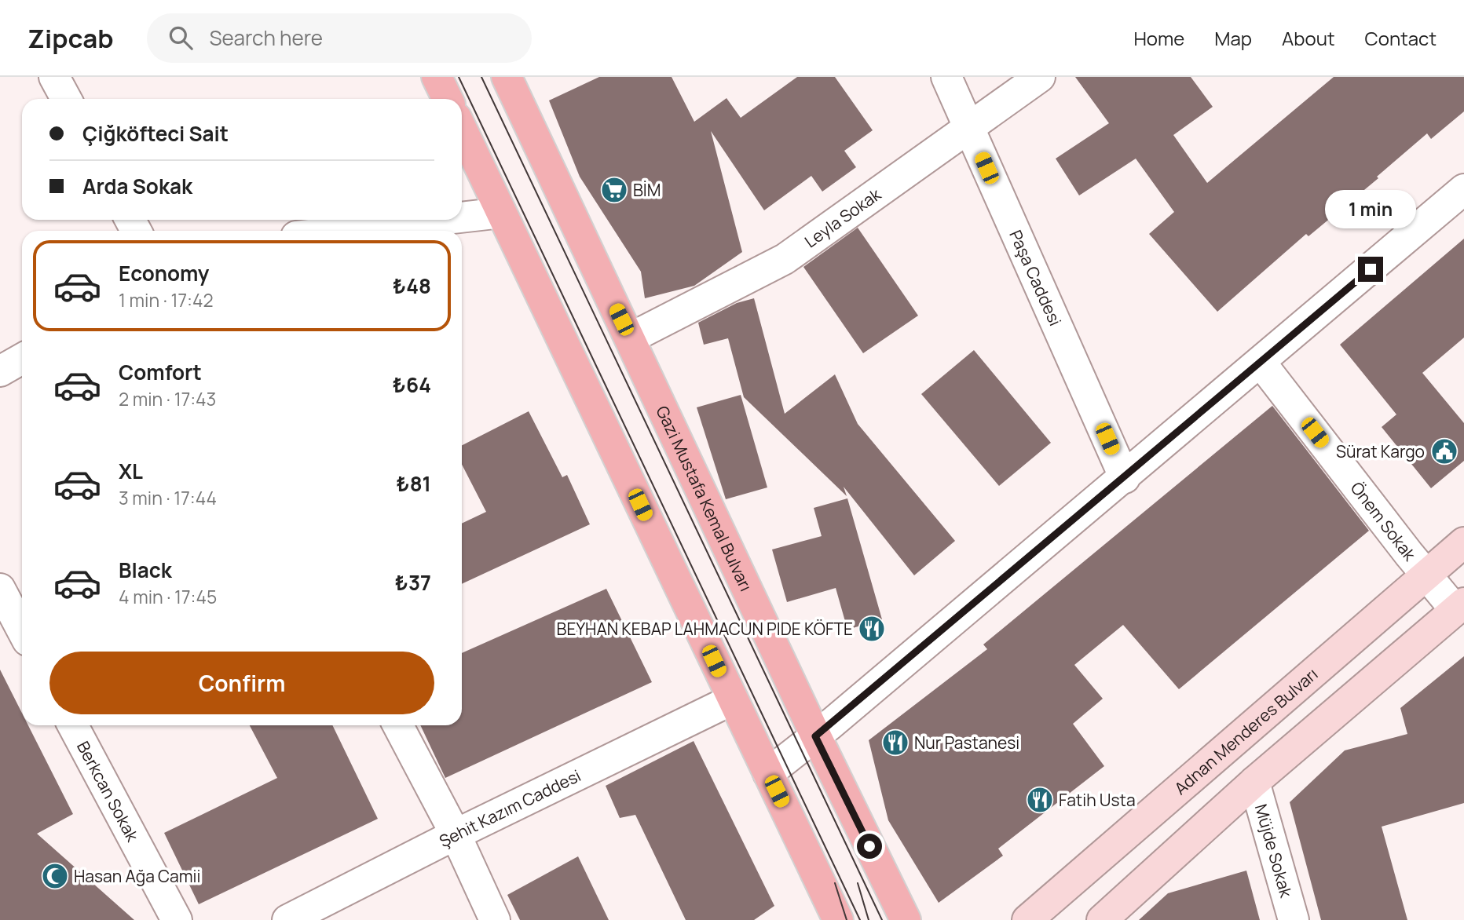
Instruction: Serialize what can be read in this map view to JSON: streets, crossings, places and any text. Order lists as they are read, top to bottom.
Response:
{
  "streets": {
    "main road": ["Gazi Mustafa Kemal Bulvarı", "Adnan Menderes Bulvarı"],
    "street": [
      "Leyla Sokak",
      "Paşa Caddesi",
      "Önem Sokak",
      "Berkcan Sokak",
      "Şehit Kazım Caddesi",
      "Müjde Sokak"
    ]
  },
  "crossings": [
    ["Leyla Sokak", "Paşa Caddesi"],
    ["Leyla Sokak", "Gazi Mustafa Kemal Bulvarı"],
    ["Önem Sokak", "Adnan Menderes Bulvarı"]
  ],
  "places": {
    "supermarket": ["BİM"],
    "public building": ["Sürat Kargo"],
    "restaurant": ["BEYHAN KEBAP LAHMACUN PIDE KÖFTE", "Nur Pastanesi", "Fatih Usta"],
    "mosque": ["Hasan Ağa Camii"]
  },
  "page": {
    "header": "Zipcab",
    "search": "Search here",
    "nav": [
      "Home",
      "Map",
      "About",
      "Contact"
    ],
    "banner": ["Çiğköfteci Sait", "Arda Sokak"],
    "bubble": "1 min",
    "list": [
      {
        "name": "Economy",
        "note": "1 min · 17:42",
        "value": "₺48"
      },
      {
        "name": "Comfort",
        "note": "2 min · 17:43",
        "value": "₺64"
      },
      {
        "name": "XL",
        "note": "3 min · 17:44",
        "value": "₺81"
      },
      {
        "name": "Black",
        "note": "4 min · 17:45",
        "value": "₺37"
      }
    ],
    "buttons": "Confirm"
  }
}
